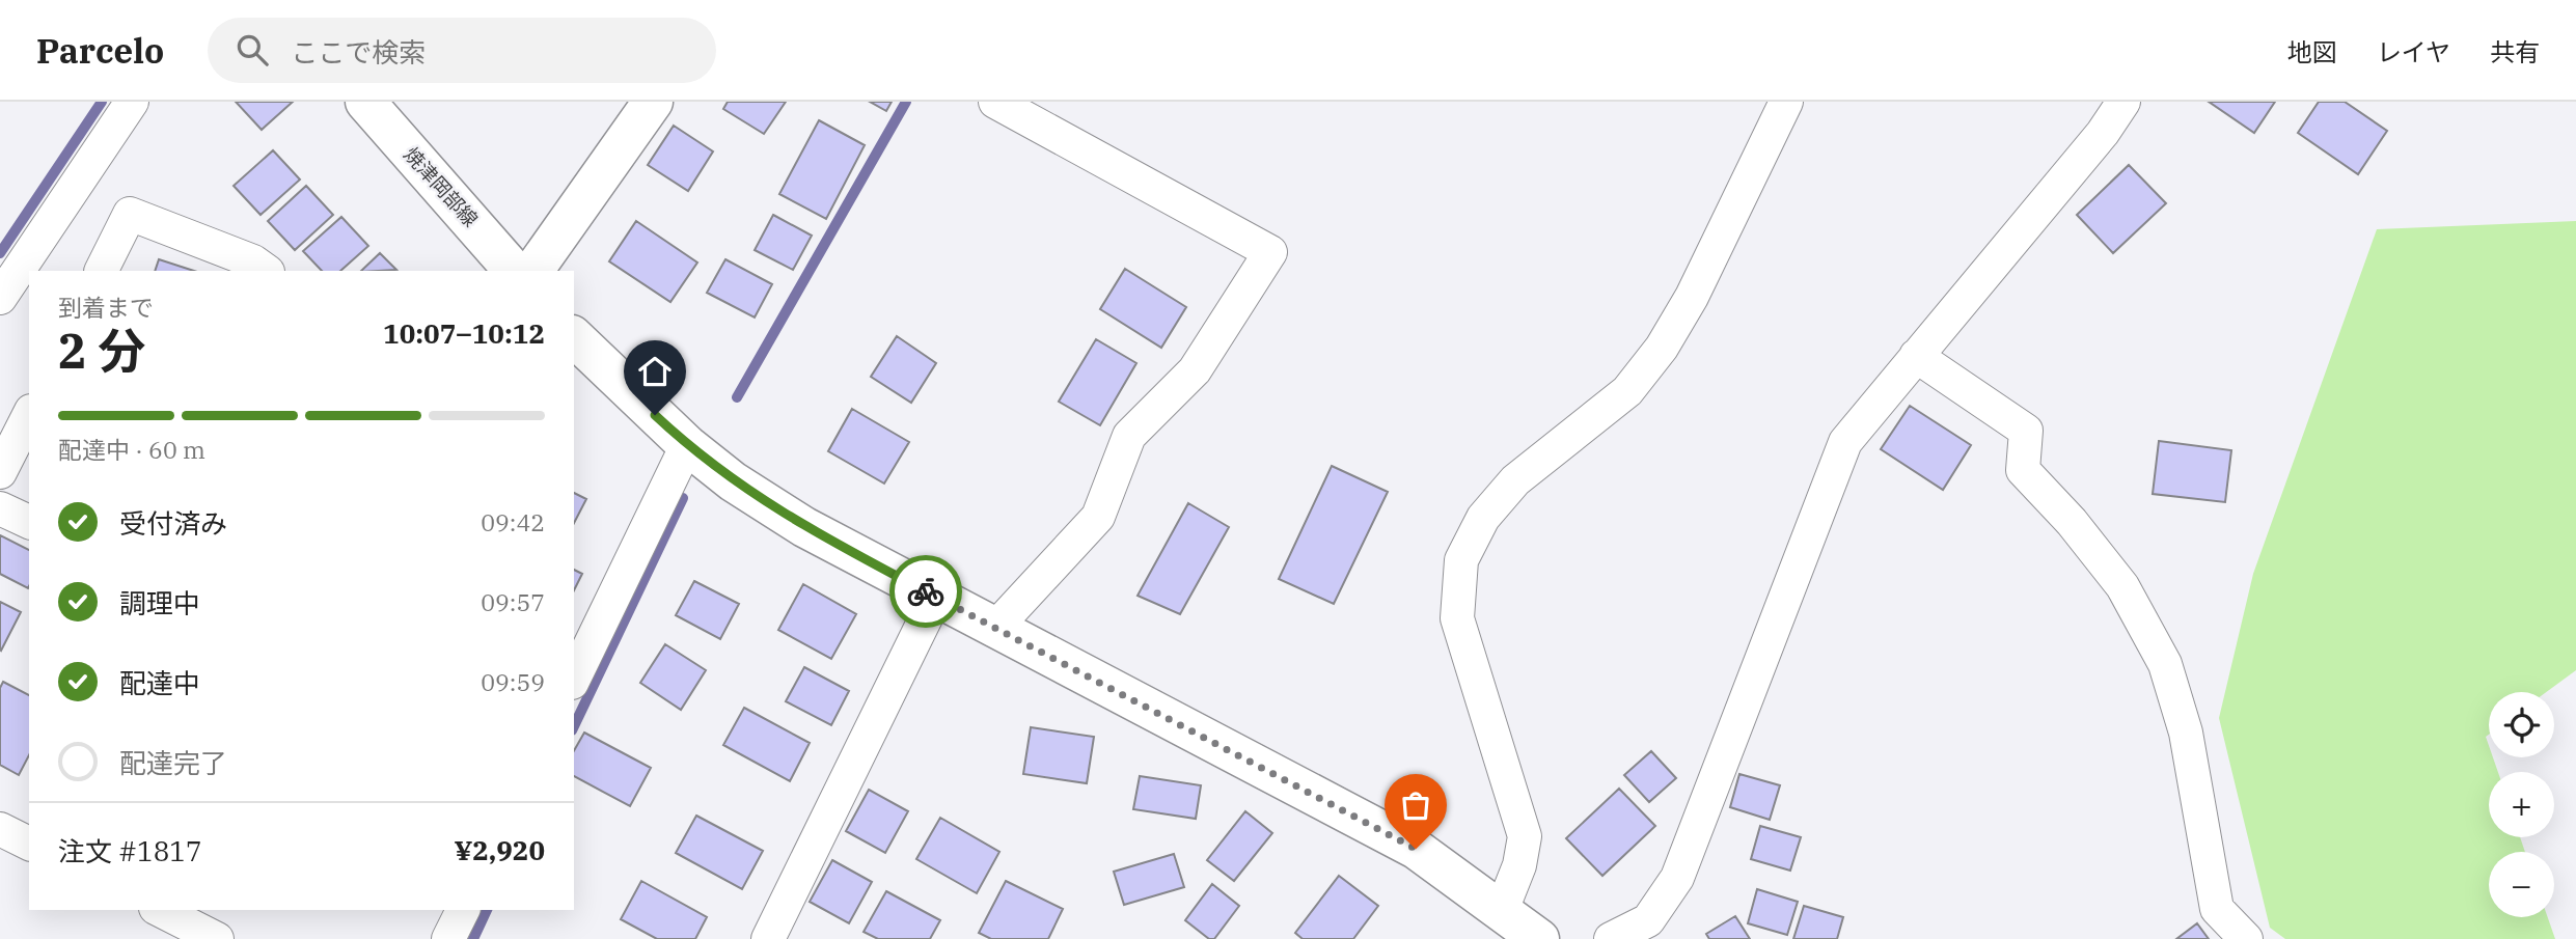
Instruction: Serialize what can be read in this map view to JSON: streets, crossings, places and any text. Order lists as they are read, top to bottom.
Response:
{
  "streets": {
    "main road": ["焼津岡部線"]
  },
  "page": {
    "header": "Parcelo",
    "search": "ここで検索",
    "nav": ["地図", "レイヤ", "共有"],
    "heading": ["2 分", "到着まで", "10:07–10:12"],
    "panel": ["注文 #1817", "¥2,920"],
    "bar": "配達中 · 60 m",
    "list": [
      ["受付済み", "09:42"],
      ["調理中", "09:57"],
      ["配達中", "09:59"],
      "配達完了"
    ],
    "map_buttons": ["+", "−"]
  }
}
